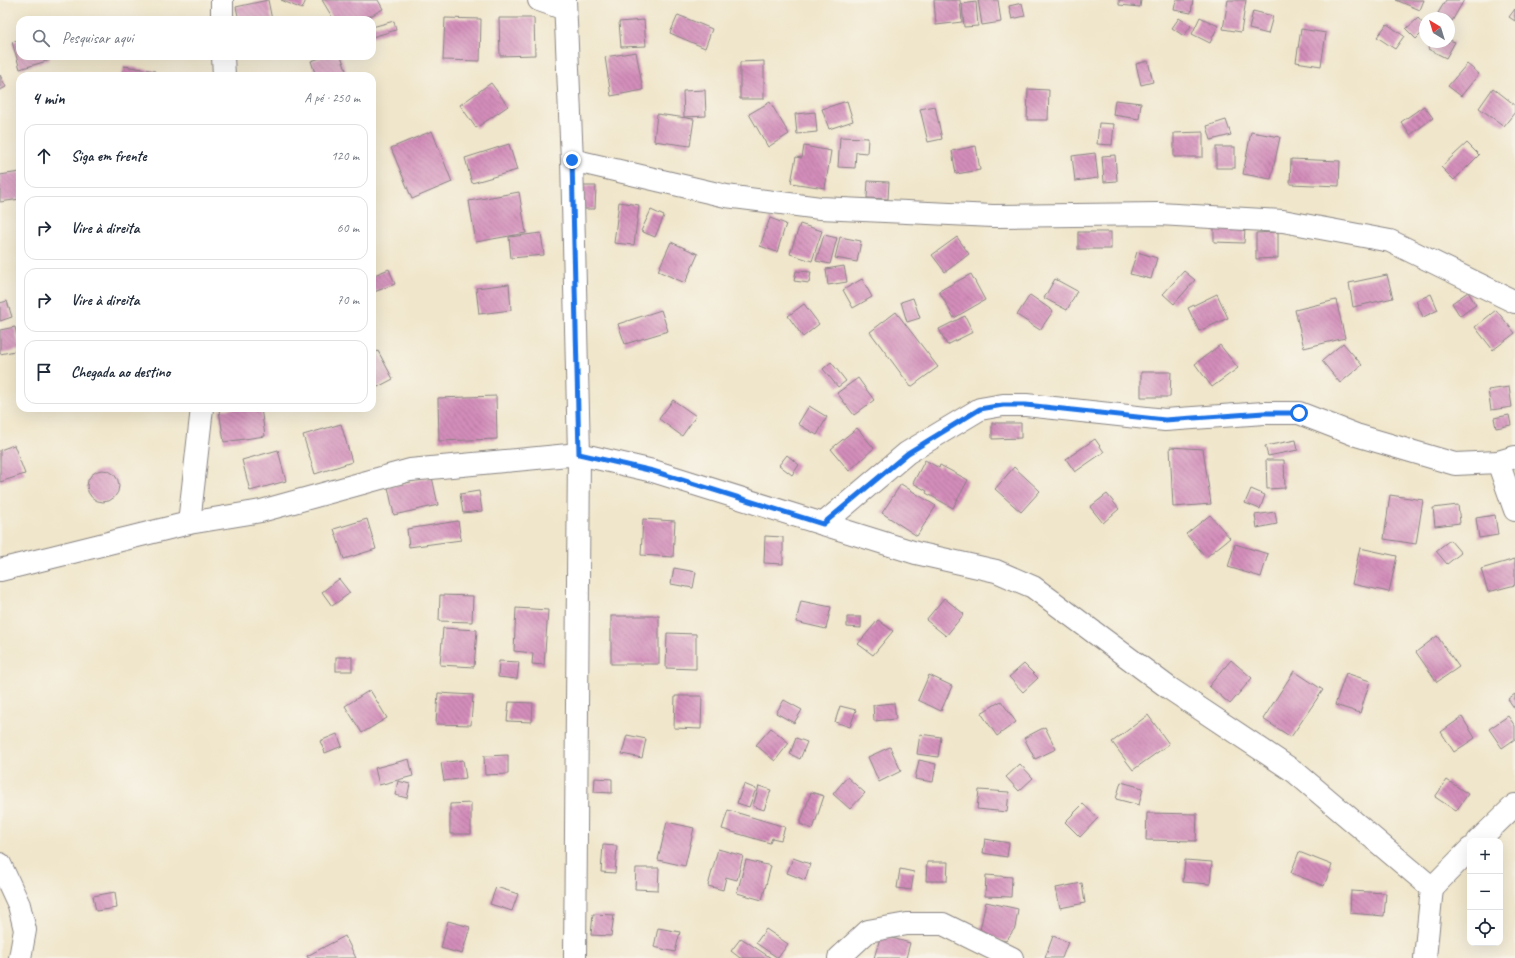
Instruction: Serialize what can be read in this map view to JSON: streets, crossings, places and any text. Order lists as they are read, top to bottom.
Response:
{
  "north": "top left",
  "page": {
    "search": "Pesquisar aqui",
    "heading": ["4 min", "A pé · 250 m"],
    "list": [
      ["Siga em frente", "120 m"],
      ["Vire à direita", "60 m"],
      ["Vire à direita", "70 m"],
      "Chegada ao destino"
    ],
    "map_buttons": ["+", "−"]
  }
}
